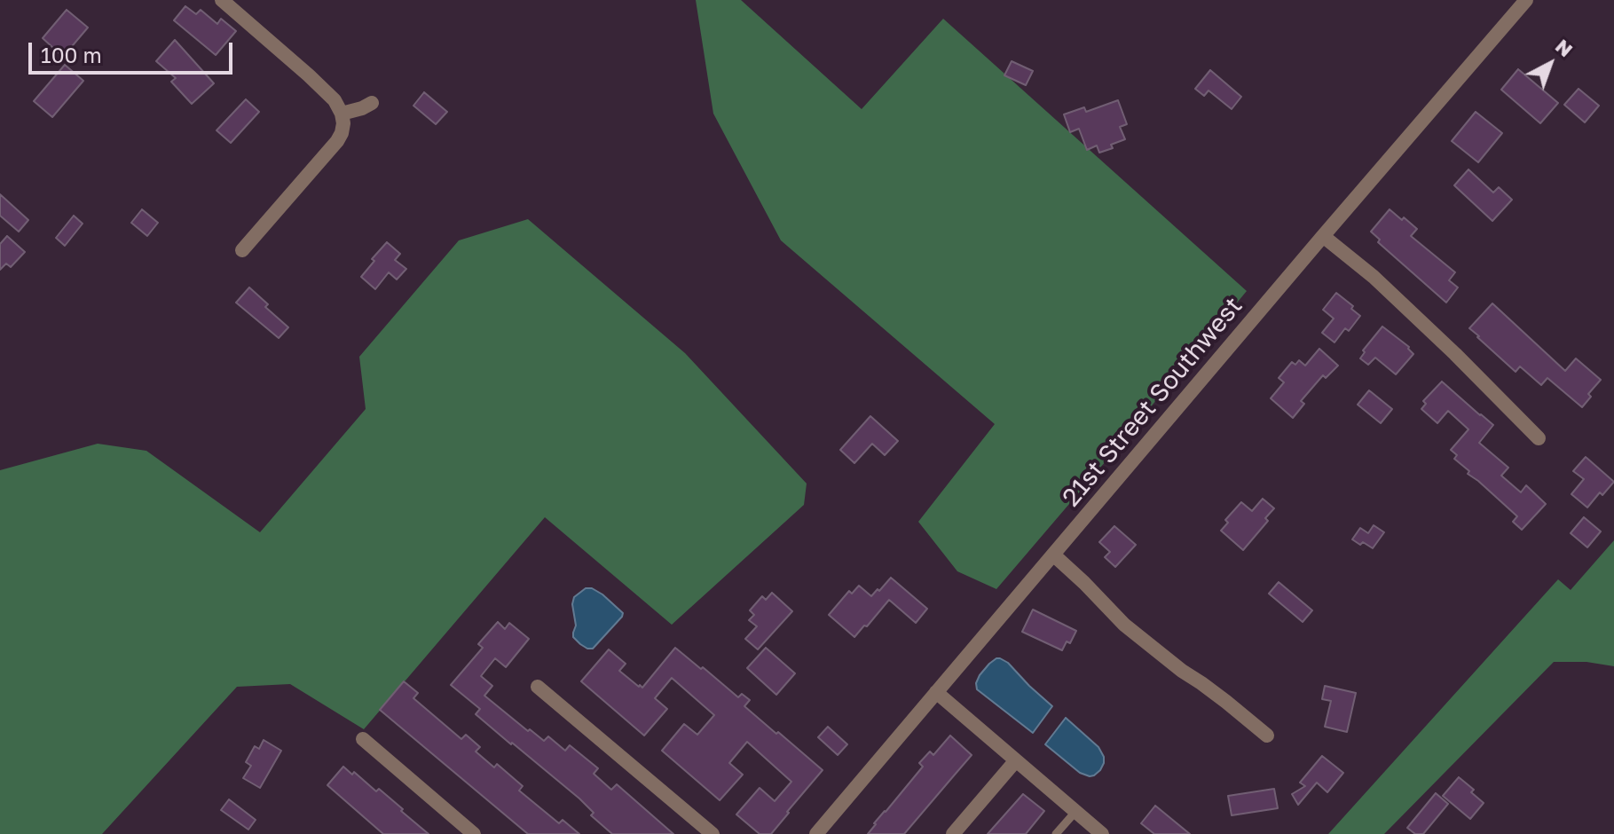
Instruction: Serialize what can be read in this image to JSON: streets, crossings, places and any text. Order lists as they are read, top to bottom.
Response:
{
  "streets": {
    "street": ["21st Street Southwest"]
  },
  "scale_bar": "100 m",
  "north": "top right"
}
